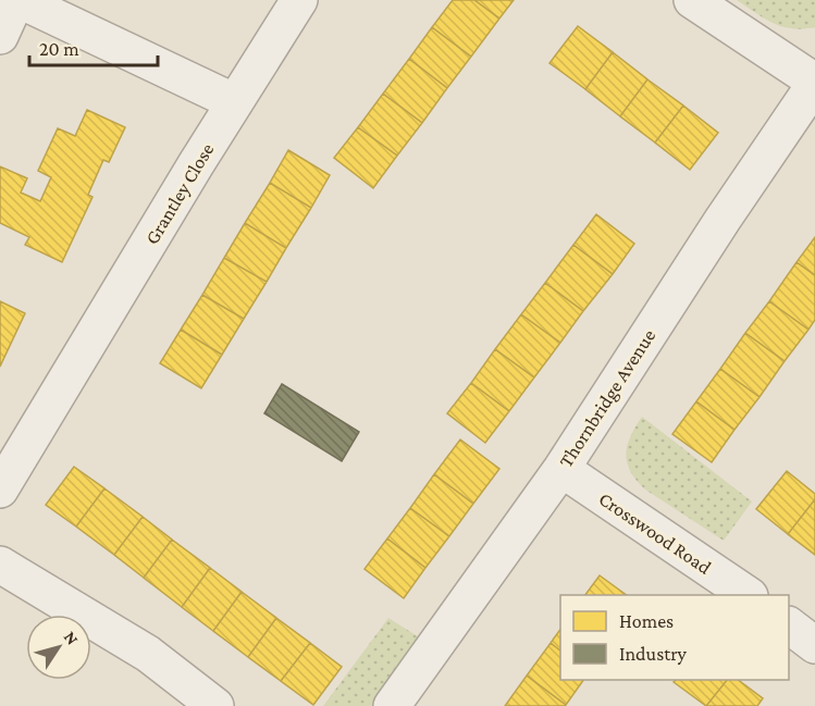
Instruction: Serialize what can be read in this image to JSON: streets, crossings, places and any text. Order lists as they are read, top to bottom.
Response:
{
  "streets": {
    "street": ["Grantley Close", "Thornbridge Avenue", "Crosswood Road"]
  },
  "crossings": [
    ["Thornbridge Avenue", "Crosswood Road"]
  ],
  "legend": ["Homes", "Industry"],
  "scale_bar": "20 m",
  "north": "top right"
}
